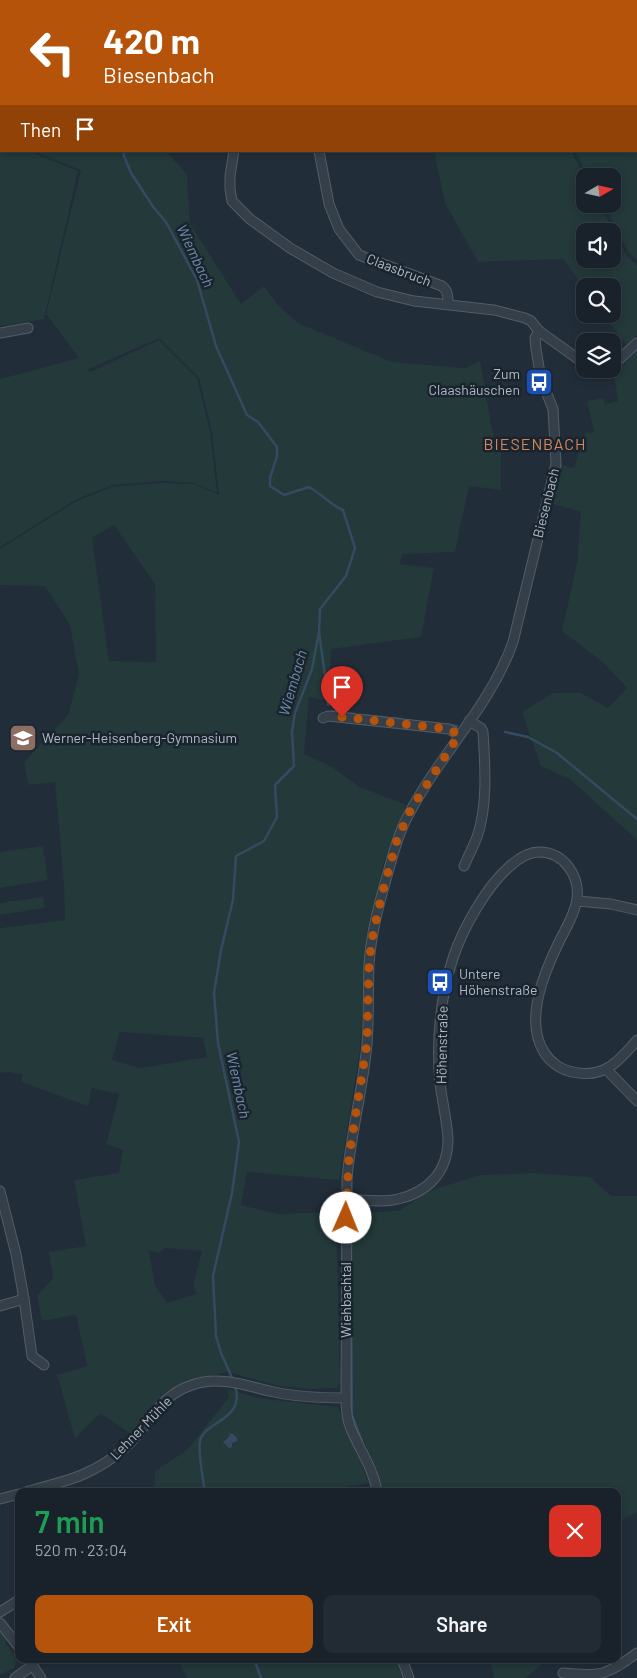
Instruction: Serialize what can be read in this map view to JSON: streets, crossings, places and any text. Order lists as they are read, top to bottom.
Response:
{
  "streets": {
    "street": [
      "Claasbruch",
      "Biesenbach",
      "Höhenstraße",
      "Wiehbachtal",
      "Lehner Mühle"
    ]
  },
  "crossings": [
    ["Biesenbach", "Wiehbachtal"],
    ["Höhenstraße", "Wiehbachtal"],
    ["Wiehbachtal", "Lehner Mühle"]
  ],
  "districts": ["BIESENBACH"],
  "water": ["Wiembach"],
  "places": {
    "bus stop": ["Zum Claashäuschen", "Untere Höhenstraße"],
    "school or university": ["Werner-Heisenberg-Gymnasium"]
  },
  "north": "right",
  "page": {
    "turn": ["420 m", "Biesenbach"],
    "then": "Then",
    "heading": ["7 min", "520 m · 23:04"],
    "buttons": ["Exit", "Share"]
  }
}
